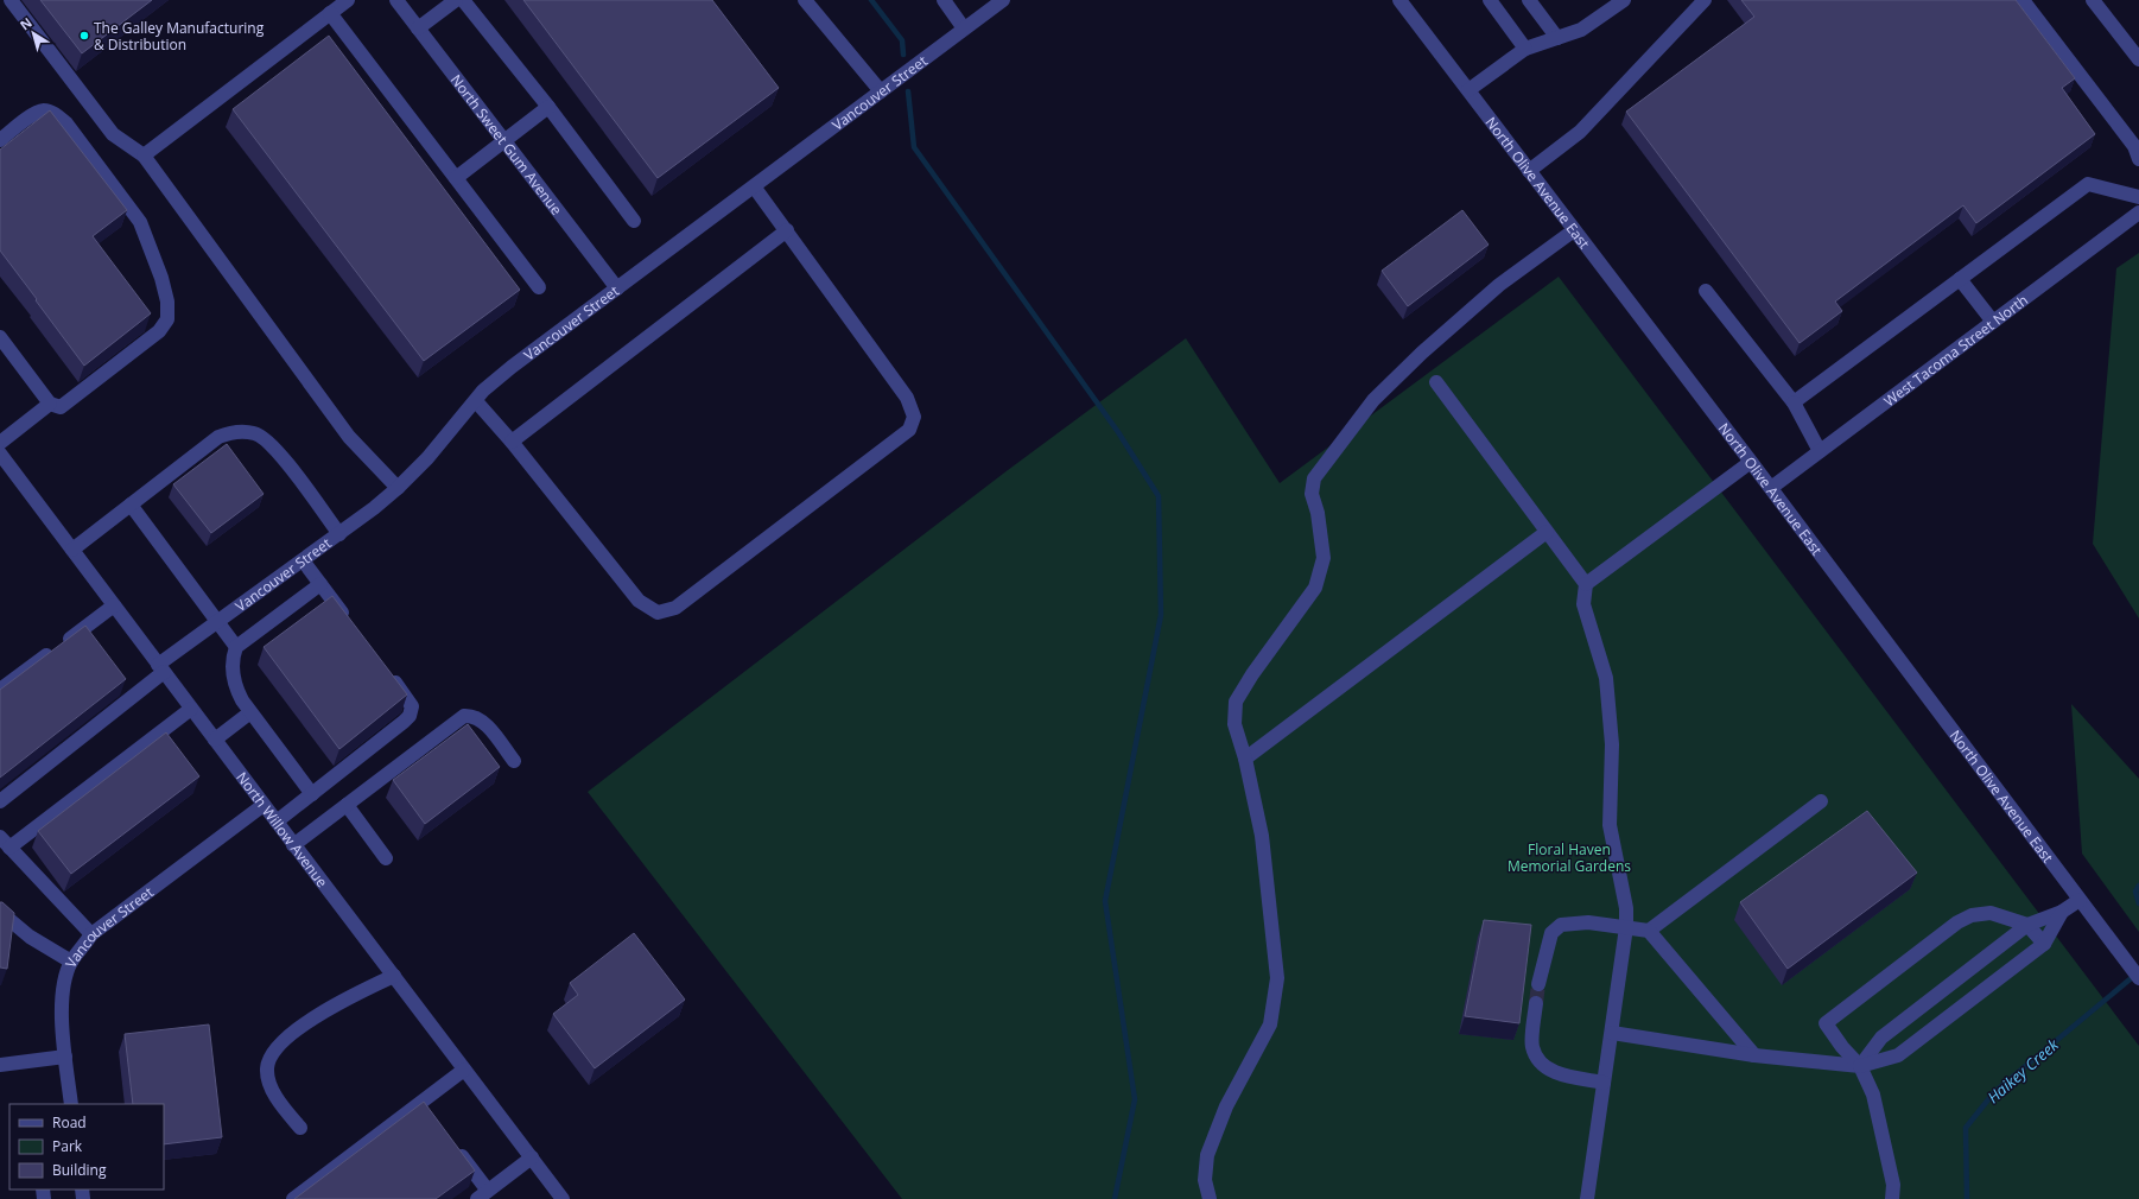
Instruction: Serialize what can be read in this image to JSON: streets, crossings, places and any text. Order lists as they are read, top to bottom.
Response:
{
  "streets": {
    "street": [
      "Vancouver Street",
      "North Sweet Gum Avenue",
      "North Olive Avenue East",
      "West Tacoma Street North",
      "North Willow Avenue"
    ]
  },
  "crossings": [
    ["Vancouver Street", "North Sweet Gum Avenue"],
    ["Vancouver Street", "North Willow Avenue"],
    ["North Olive Avenue East", "West Tacoma Street North"]
  ],
  "water": ["Haikey Creek"],
  "parks": ["Floral Haven Memorial Gardens"],
  "places": ["The Galley Manufacturing & Distribution"],
  "legend": ["Road", "Park", "Building"],
  "north": "top left"
}
